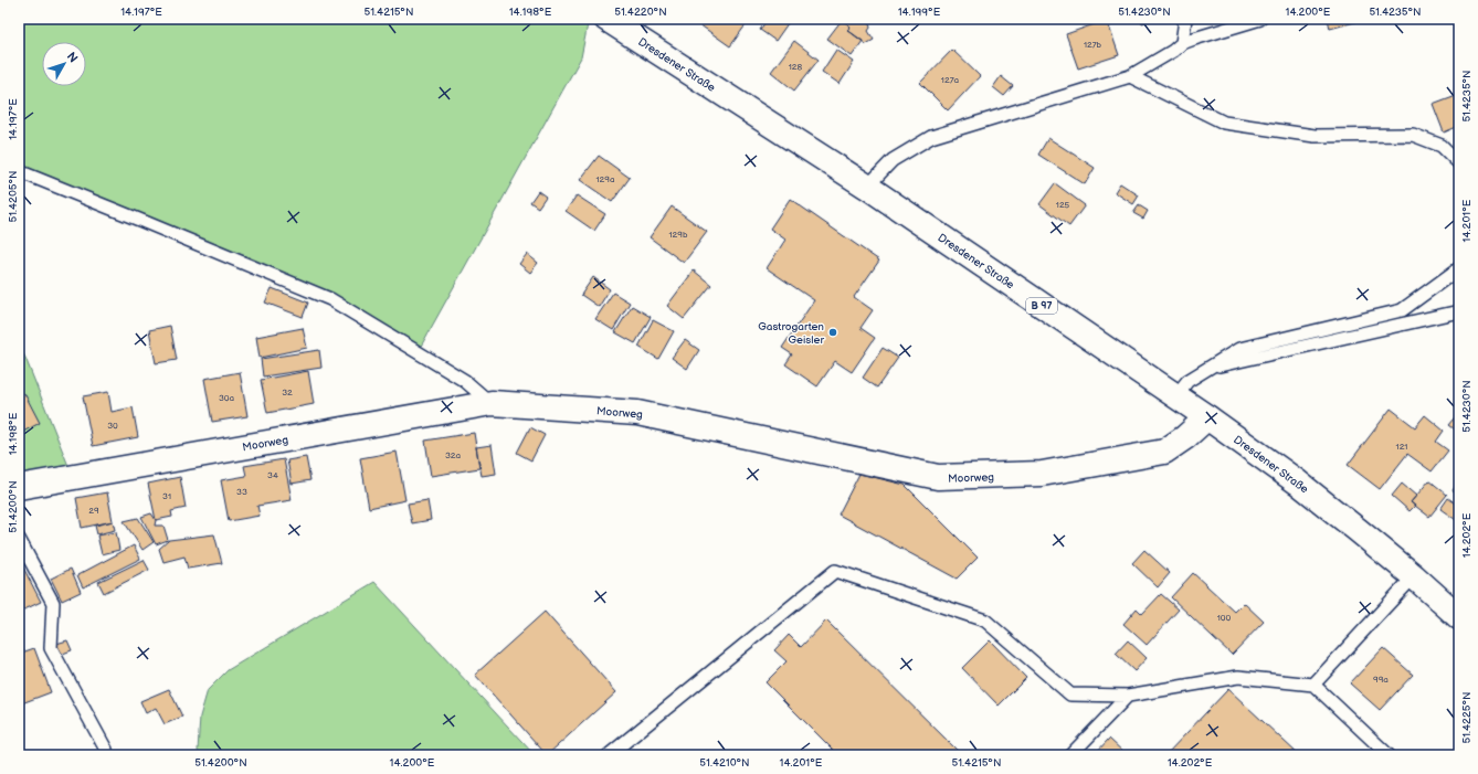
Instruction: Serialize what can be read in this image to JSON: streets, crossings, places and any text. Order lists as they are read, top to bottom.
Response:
{
  "streets": {
    "street": ["Dresdener Straße", "B 97", "Moorweg"]
  },
  "crossings": [
    ["Dresdener Straße", "Moorweg"]
  ],
  "places": ["Gastrogarten Geisler"],
  "house_numbers": [
    "127b",
    "128",
    "127a",
    "129a",
    "125",
    "129b",
    "32",
    "30a",
    "30",
    "121",
    "32a",
    "34",
    "33",
    "31",
    "29",
    "100",
    "99a"
  ],
  "north": "top right",
  "coordinates": [
    "14.197°E",
    "51.4215°N",
    "14.198°E",
    "51.4220°N",
    "14.199°E",
    "51.4230°N",
    "14.200°E",
    "51.4235°N",
    "51.4205°N",
    "14.201°E",
    "51.4200°N",
    "14.202°E",
    "51.4225°N",
    "51.4210°N"
  ]
}
